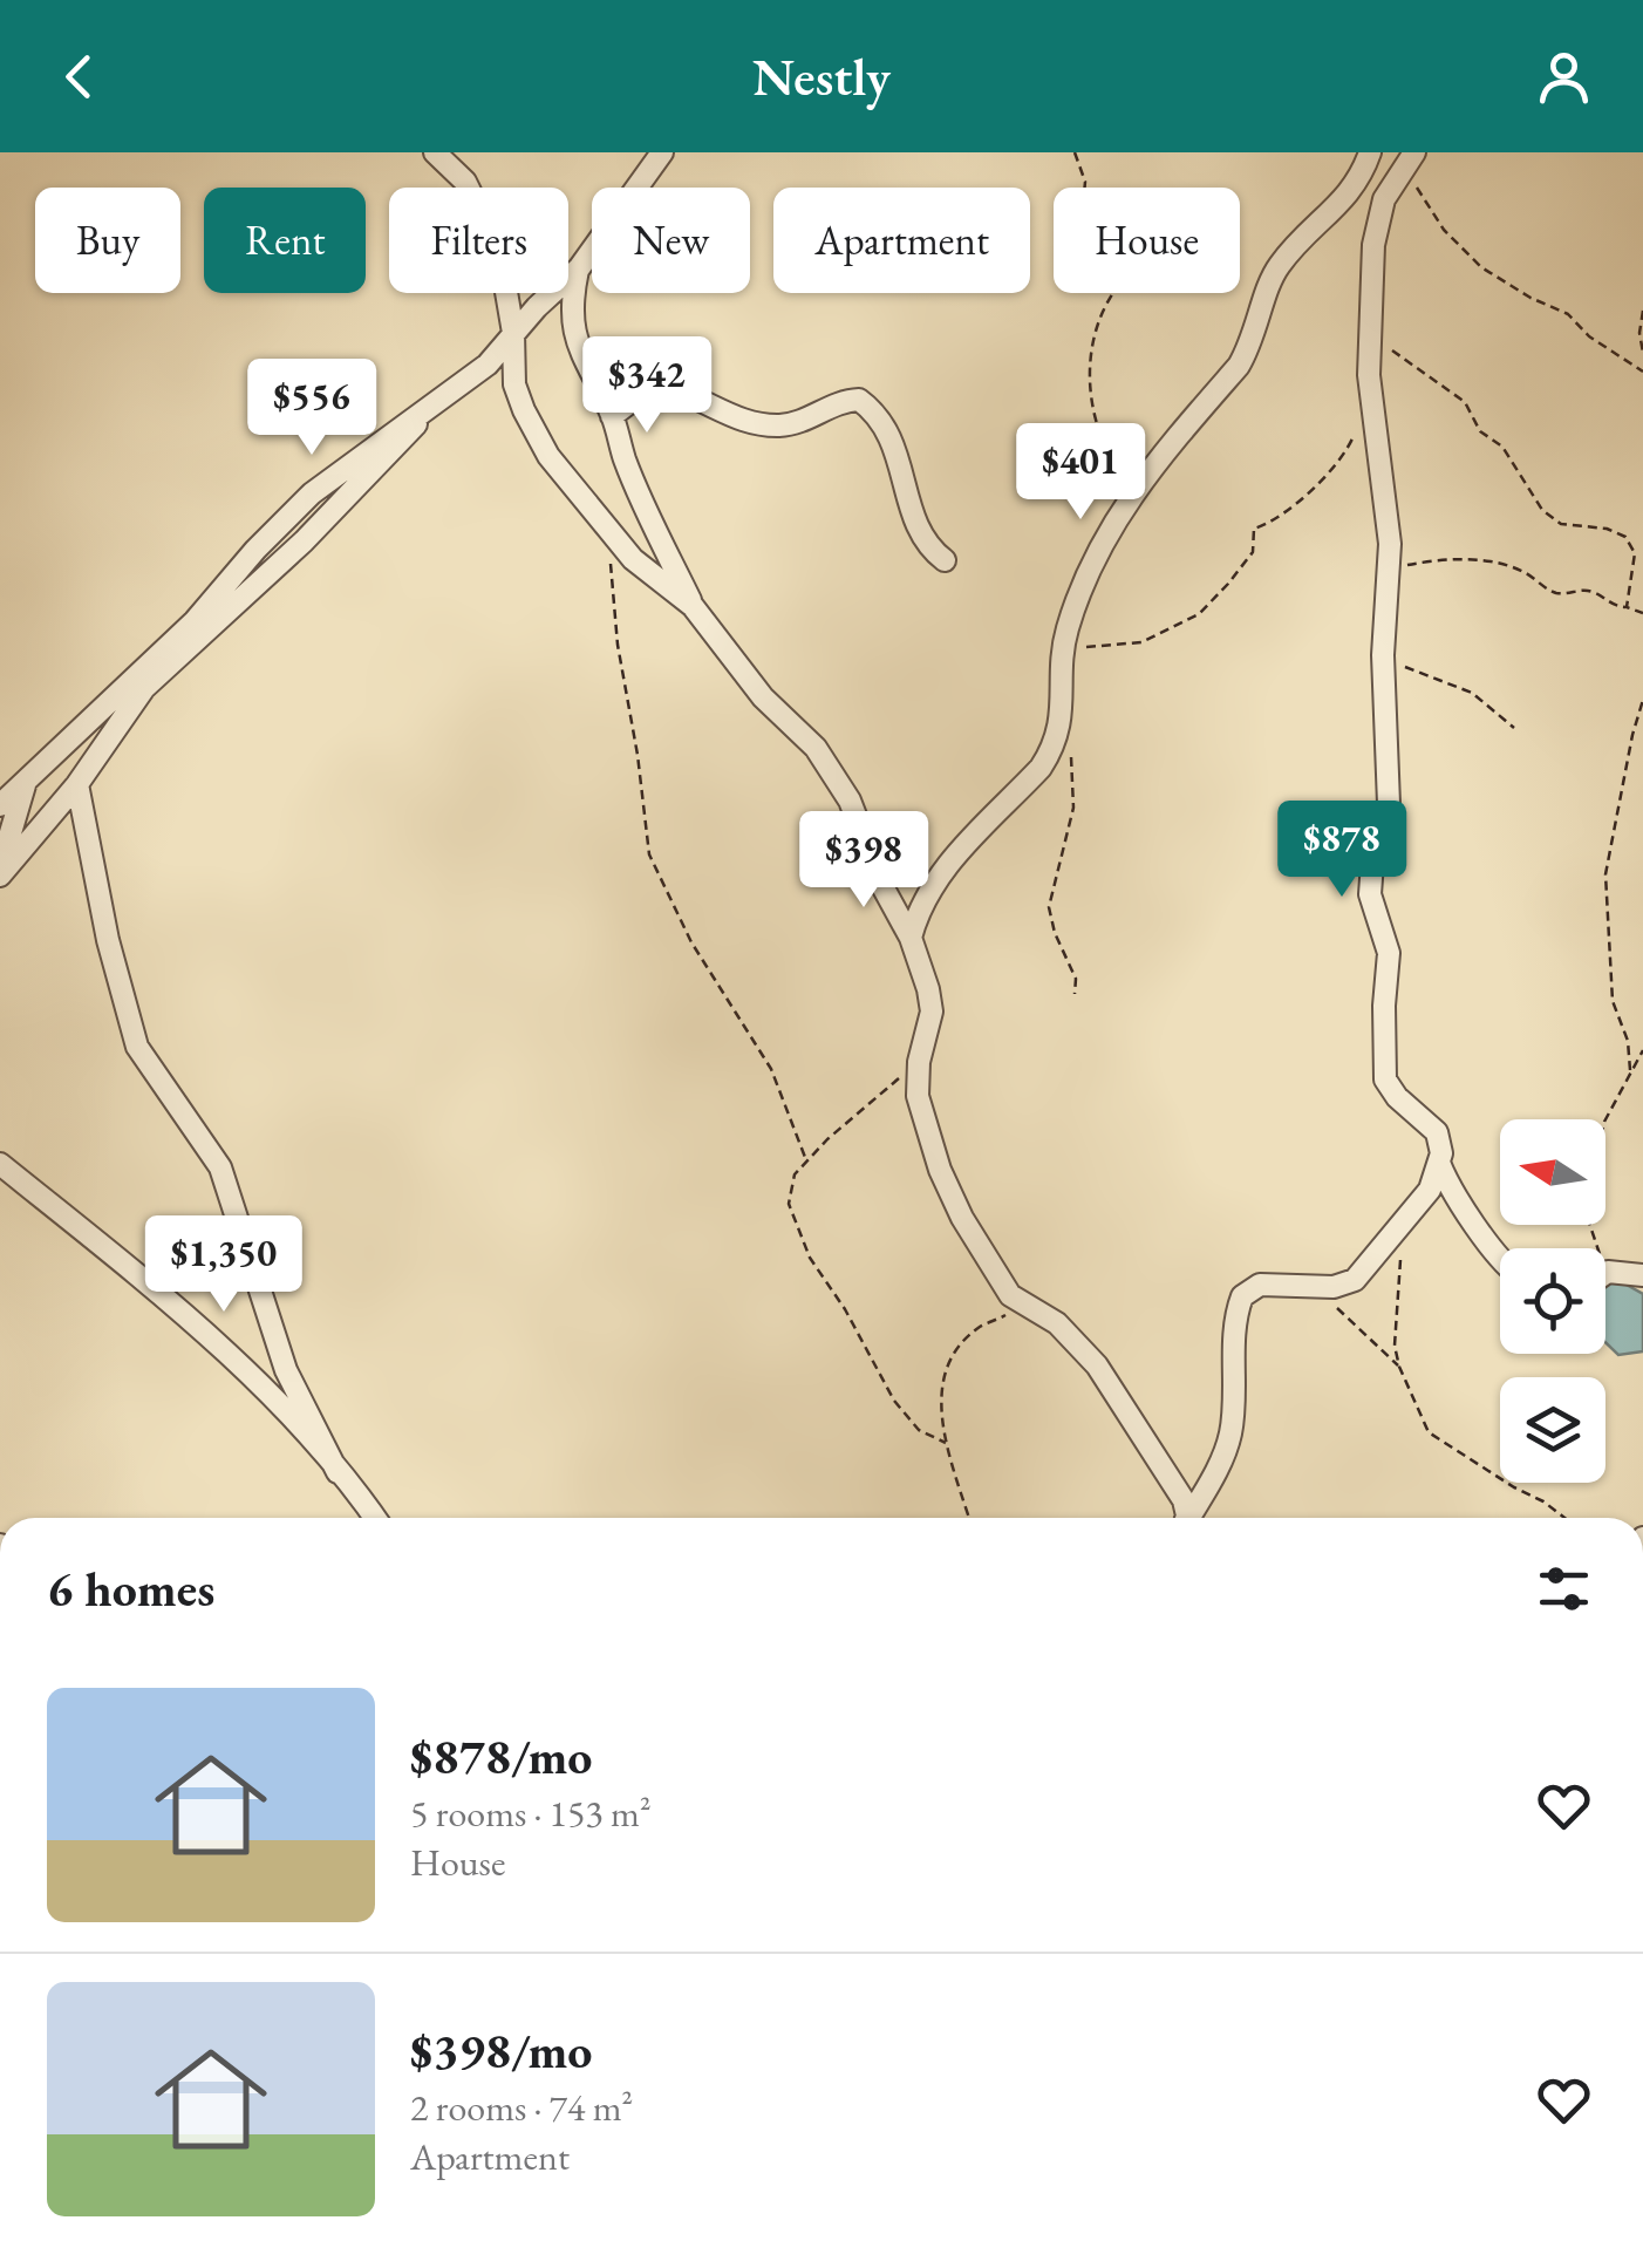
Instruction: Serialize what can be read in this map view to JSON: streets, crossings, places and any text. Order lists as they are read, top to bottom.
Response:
{
  "north": "left",
  "page": {
    "header": "Nestly",
    "chip": [
      "Buy",
      "Rent",
      "Filters",
      "New",
      "Apartment",
      "House"
    ],
    "price": [
      "$342",
      "$556",
      "$401",
      "$878",
      "$398",
      "$1,350"
    ],
    "heading": "6 homes",
    "list": [
      {
        "name": "$878/mo",
        "note": "5 rooms · 153 m² · House"
      },
      {
        "name": "$398/mo",
        "note": "2 rooms · 74 m² · Apartment"
      }
    ]
  }
}
